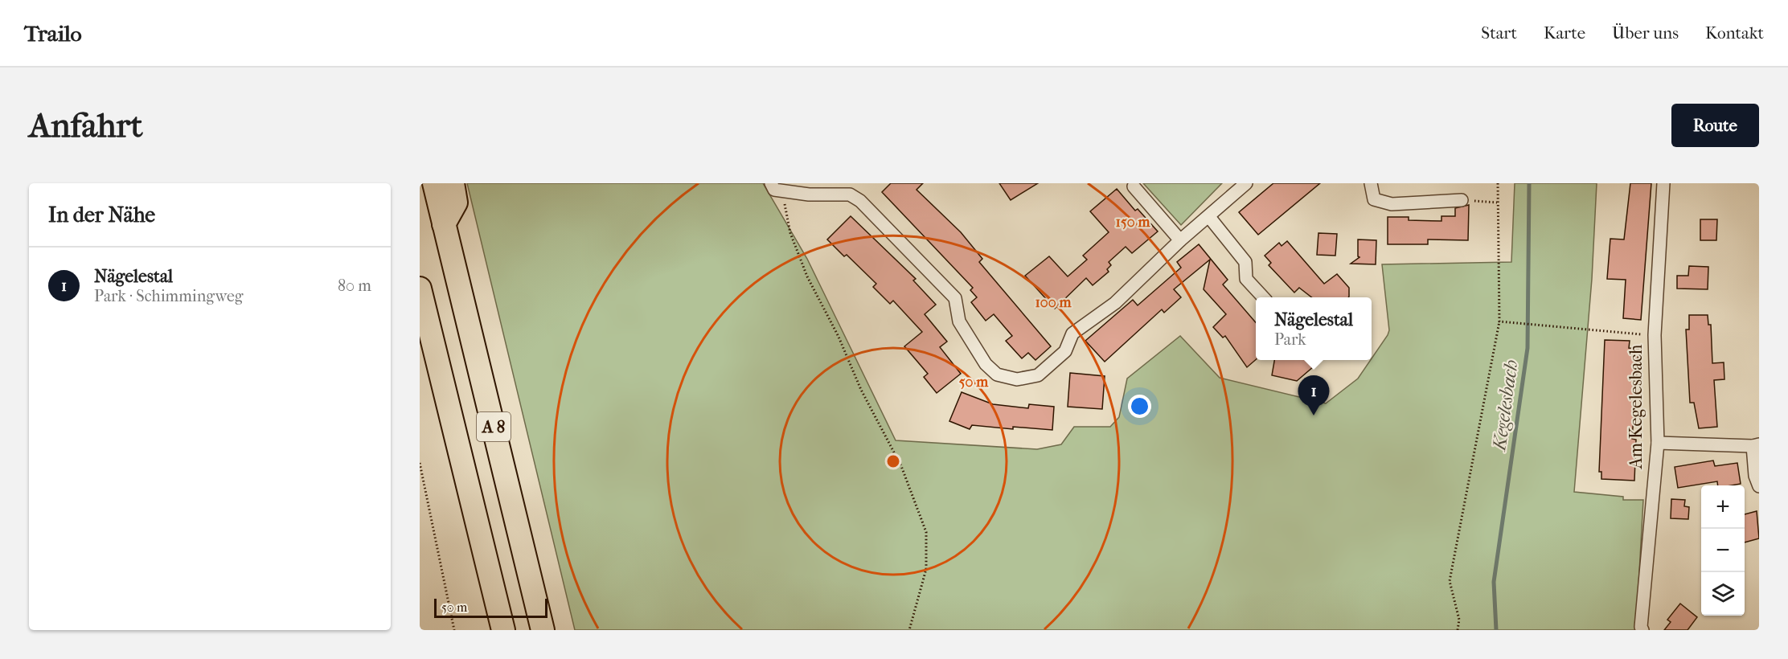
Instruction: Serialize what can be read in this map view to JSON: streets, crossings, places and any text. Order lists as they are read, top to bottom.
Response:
{
  "streets": {
    "highway": ["A 8"],
    "street": ["Am Kegelesbach"]
  },
  "water": ["Kegelesbach"],
  "scale_bar": "50 m",
  "page": {
    "header": "Trailo",
    "nav": [
      "Start",
      "Karte",
      "Über uns",
      "Kontakt"
    ],
    "buttons": "Route",
    "title": "Anfahrt",
    "heading": "In der Nähe",
    "list": [
      {
        "mark": "1",
        "name": "Nägelestal",
        "note": "Park · Schimmingweg",
        "value": "80 m"
      }
    ],
    "popup": ["Nägelestal", "Park"],
    "pins": "1",
    "map_buttons": ["+", "−"],
    "scale": "50 m"
  },
  "rings": ["150 m", "100 m", "50 m"]
}
